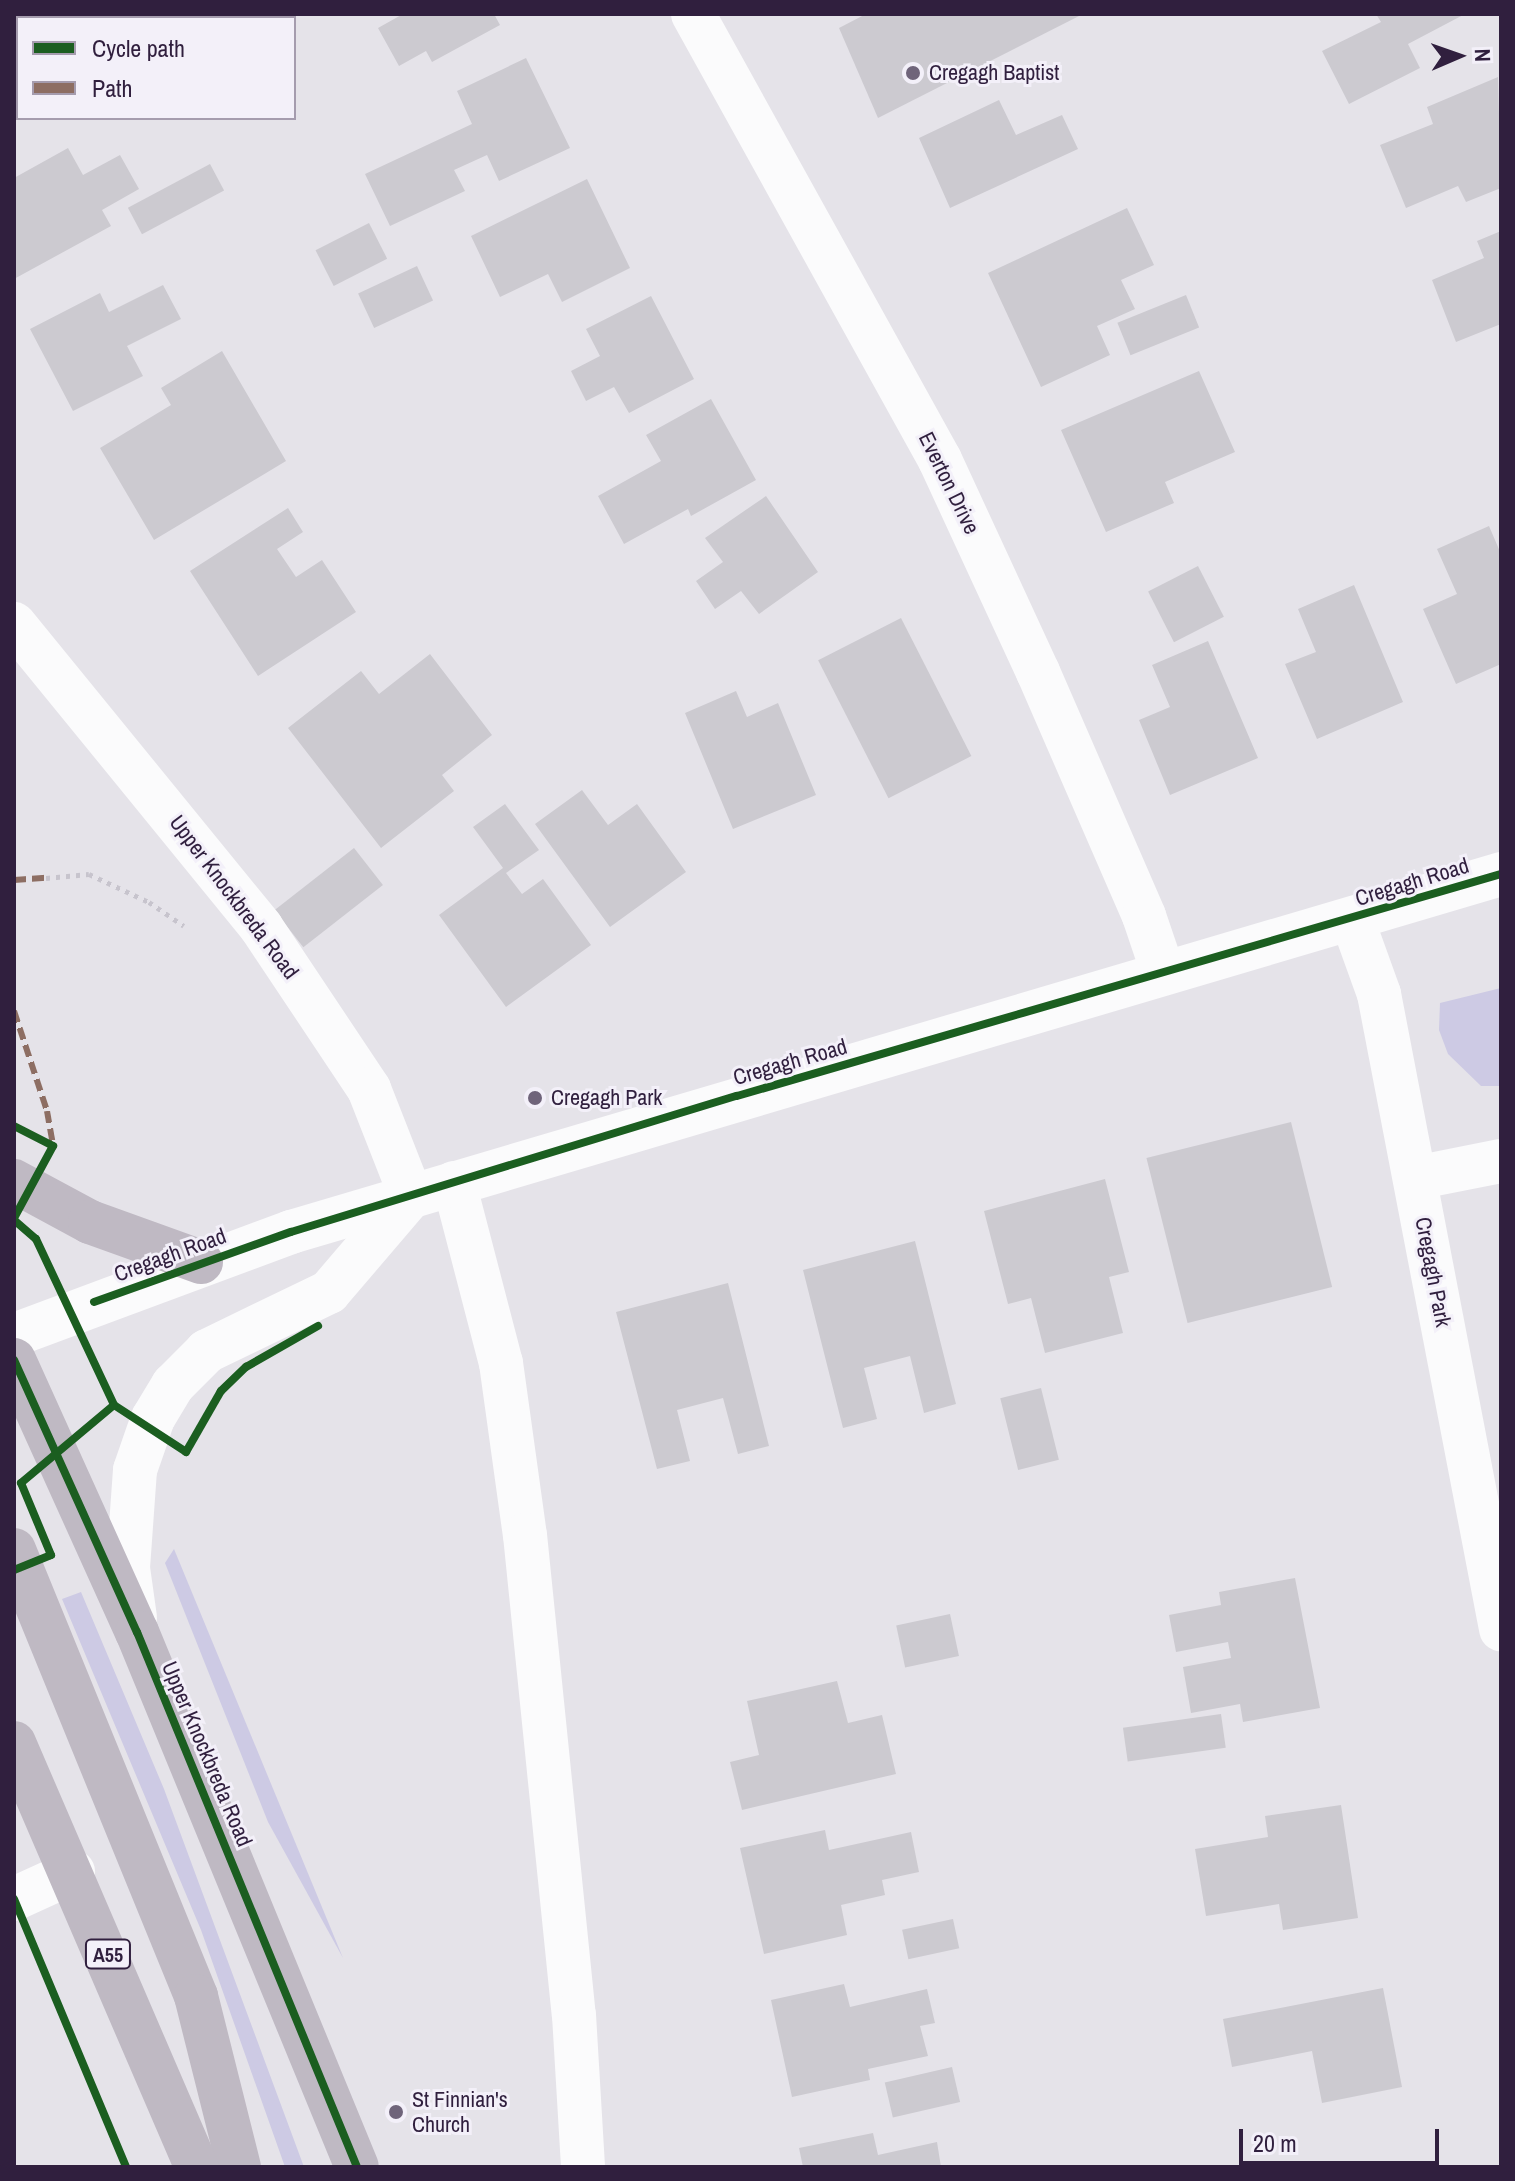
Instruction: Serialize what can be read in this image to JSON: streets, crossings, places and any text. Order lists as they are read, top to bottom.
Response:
{
  "streets": {
    "highway": ["Upper Knockbreda Road", "A55"],
    "street": ["Everton Drive", "Cregagh Road", "Cregagh Park"]
  },
  "crossings": [
    ["Everton Drive", "Cregagh Road"],
    ["Cregagh Road", "Upper Knockbreda Road"],
    ["Cregagh Road", "Cregagh Park"]
  ],
  "places": ["Cregagh Baptist", "Cregagh Park", "St Finnian's Church"],
  "legend": ["Cycle path", "Path"],
  "scale_bar": "20 m",
  "north": "right"
}
